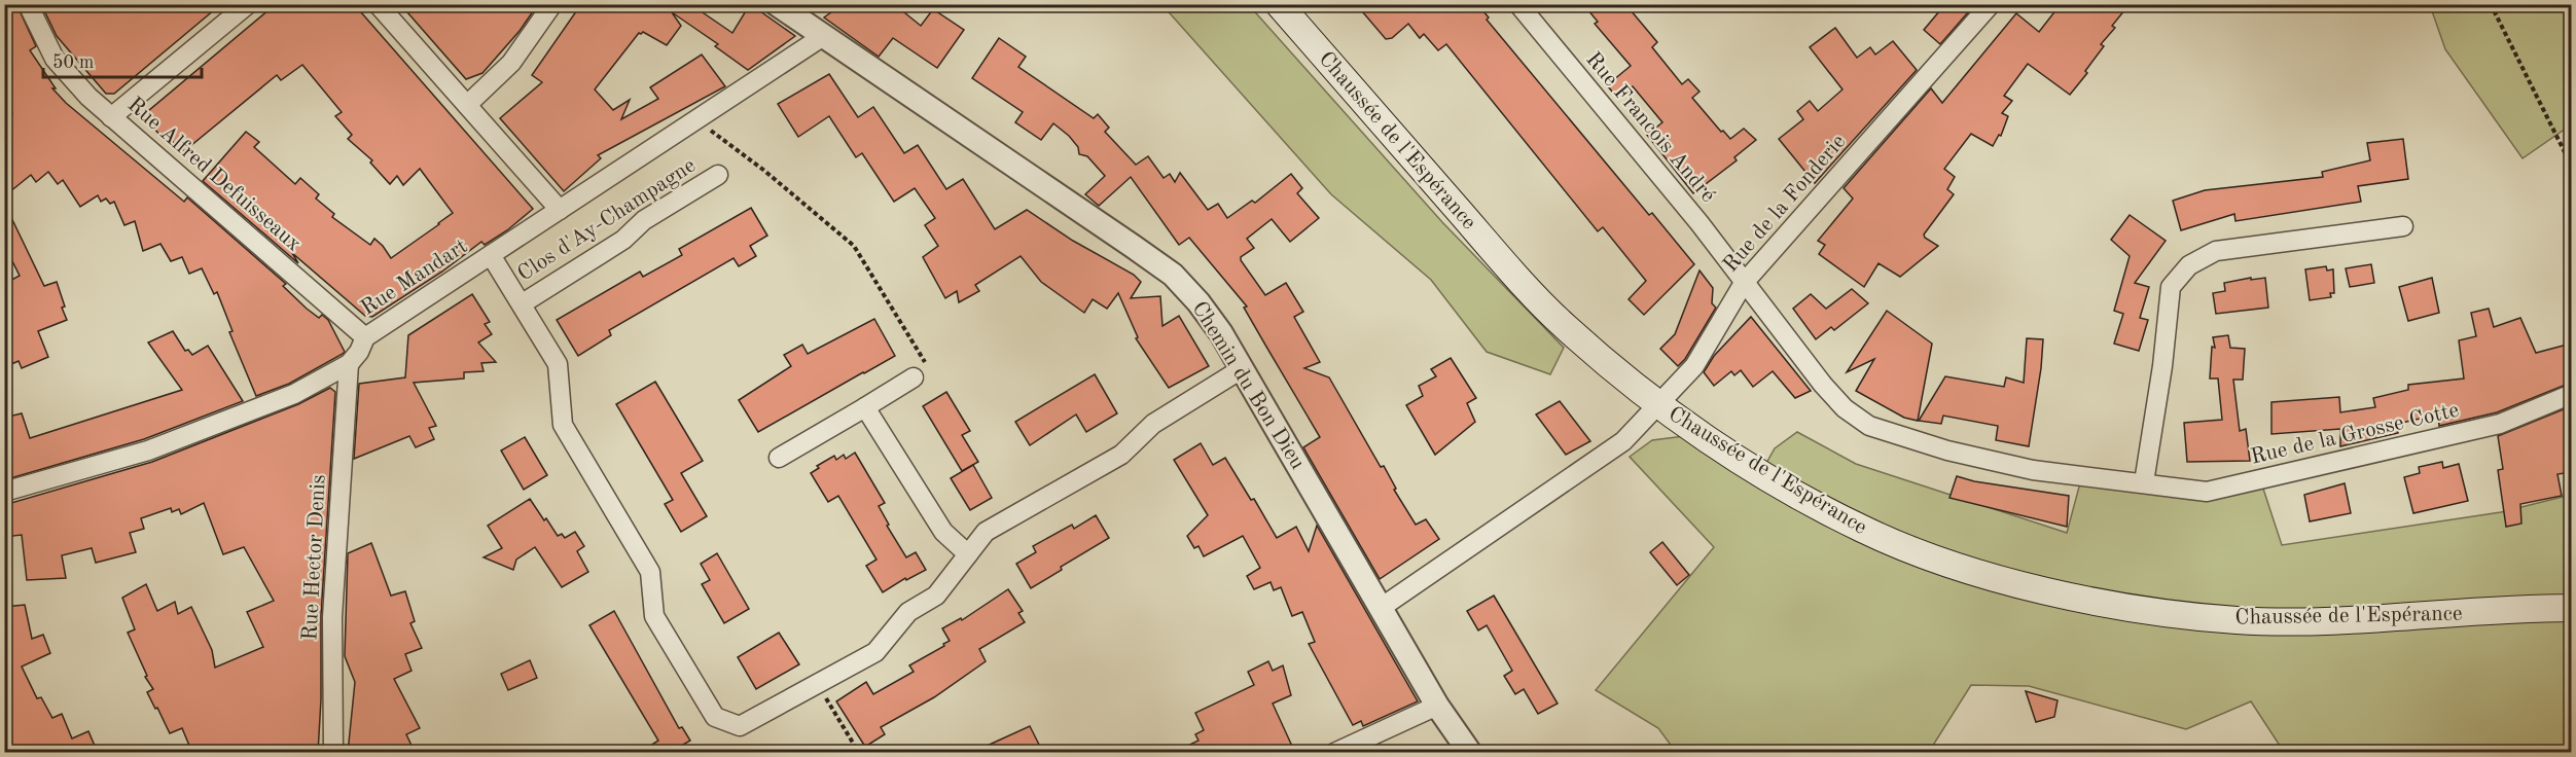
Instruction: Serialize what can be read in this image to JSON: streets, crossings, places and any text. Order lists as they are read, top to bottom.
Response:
{
  "streets": {
    "main road": ["Chaussée de l'Espérance"],
    "street": [
      "Rue Francois André",
      "Rue Alfred Defuisseaux",
      "Rue de la Fonderie",
      "Clos d'Ay-Champagne",
      "Rue Mandart",
      "Chemin du Bon Dieu",
      "Rue de la Grosse Cotte",
      "Rue Hector Denis"
    ]
  },
  "crossings": [
    ["Rue Francois André", "Rue de la Fonderie"],
    ["Rue Francois André", "Rue de la Grosse Cotte"],
    ["Chaussée de l'Espérance", "Rue de la Fonderie"],
    ["Rue Alfred Defuisseaux", "Rue Mandart"],
    ["Rue de la Fonderie", "Chemin du Bon Dieu"],
    ["Rue de la Fonderie", "Rue de la Grosse Cotte"],
    ["Clos d'Ay-Champagne", "Rue Mandart"],
    ["Clos d'Ay-Champagne", "Chemin du Bon Dieu"],
    ["Rue Mandart", "Chemin du Bon Dieu"],
    ["Rue Mandart", "Rue Hector Denis"]
  ],
  "scale_bar": "50 m"
}
